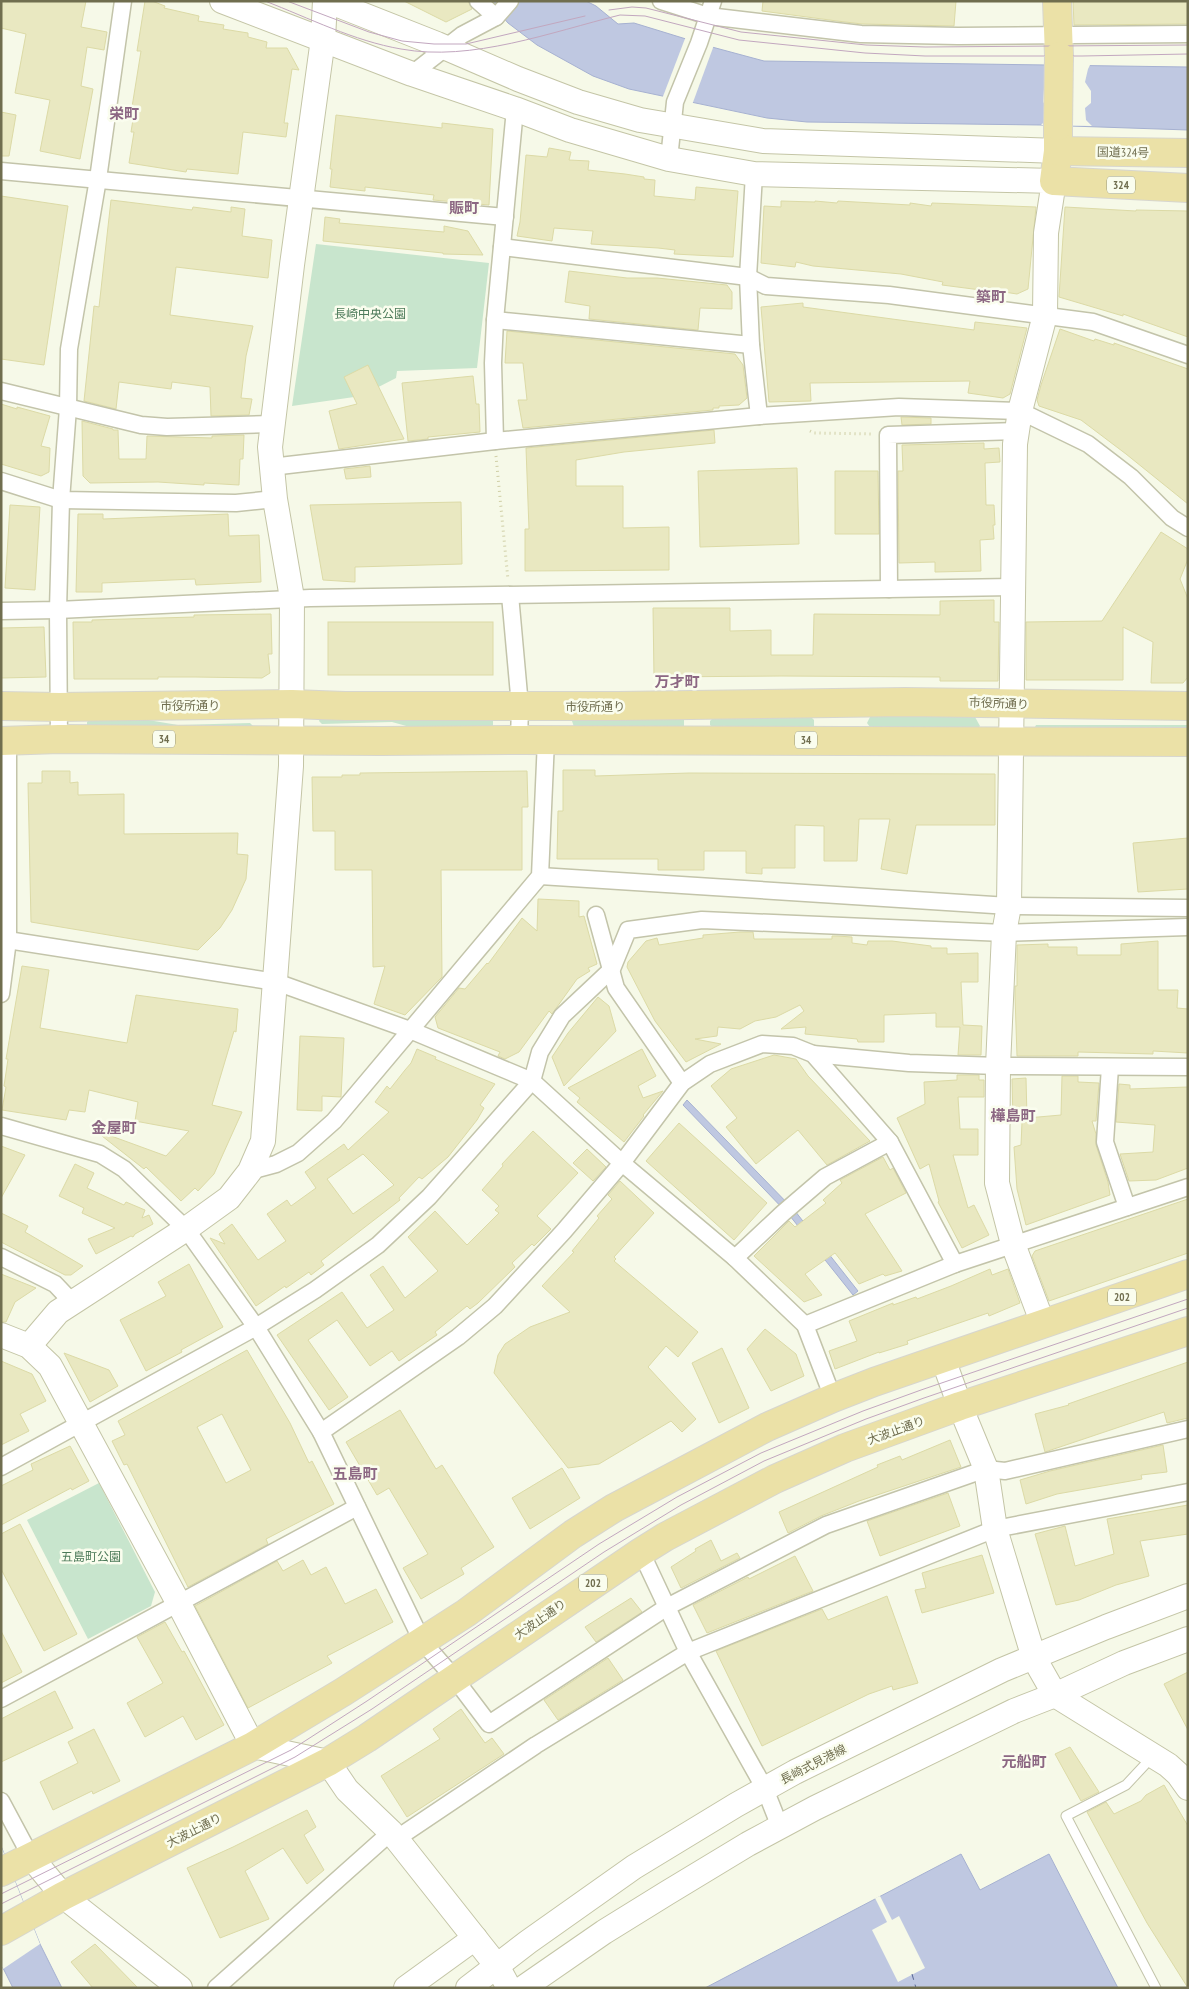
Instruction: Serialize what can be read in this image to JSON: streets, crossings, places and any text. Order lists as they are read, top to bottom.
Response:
{
  "streets": {
    "highway": [
      "国道324号",
      "324",
      "市役所通り",
      "34",
      "202",
      "大波止通り"
    ],
    "street": ["長崎式見港線"]
  },
  "districts": [
    "栄町",
    "賑町",
    "築町",
    "万才町",
    "樺島町",
    "金屋町",
    "五島町",
    "元船町"
  ],
  "parks": ["長崎中央公園", "五島町公園"]
}
